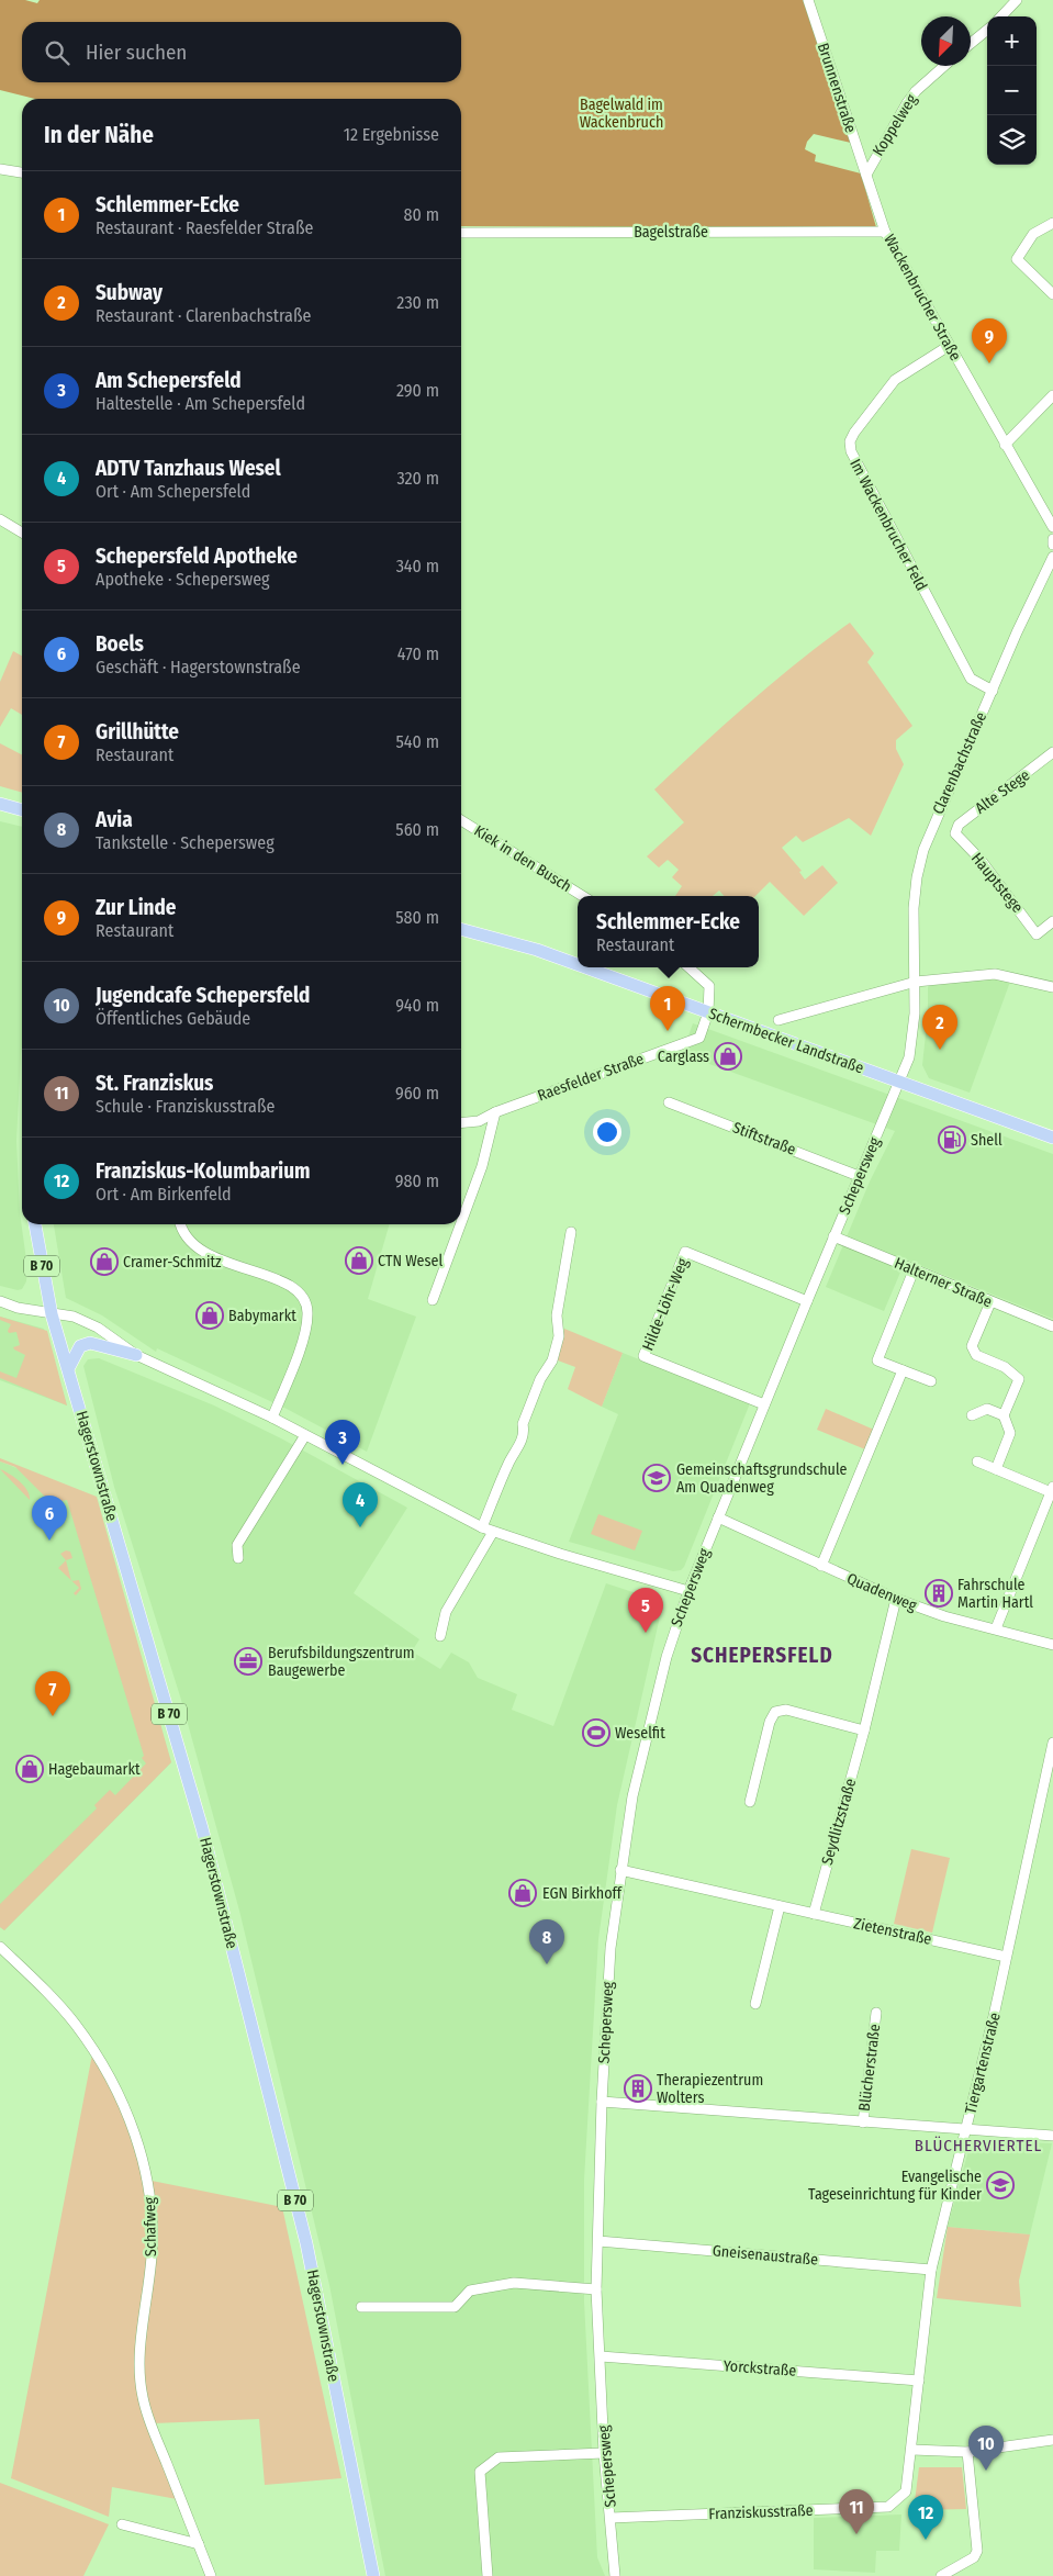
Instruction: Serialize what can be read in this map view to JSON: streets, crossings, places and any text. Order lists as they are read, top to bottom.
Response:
{
  "streets": {
    "main road": ["Schermbecker Landstraße", "B 70", "Hagerstownstraße"],
    "street": [
      "Brunnenstraße",
      "Koppelweg",
      "Bagelstraße",
      "Wackenbrucher Straße",
      "Im Wackenbrucher Feld",
      "Clarenbachstraße",
      "Alte Stege",
      "Kiek in den Busch",
      "Hauptstege",
      "Raesfelder Straße",
      "Stiftstraße",
      "Schepersweg",
      "Halterner Straße",
      "Hilde-Löhr-Weg",
      "Quadenweg",
      "Seydlitzstraße",
      "Zietenstraße",
      "Tiergartenstraße",
      "Blücherstraße",
      "Schafweg",
      "Gneisenaustraße",
      "Yorckstraße",
      "Franziskusstraße"
    ]
  },
  "crossings": [
    ["Brunnenstraße", "Koppelweg"],
    ["Brunnenstraße", "Wackenbrucher Straße"],
    ["Koppelweg", "Wackenbrucher Straße"],
    ["Bagelstraße", "Wackenbrucher Straße"],
    ["Wackenbrucher Straße", "Im Wackenbrucher Feld"],
    ["Im Wackenbrucher Feld", "Clarenbachstraße"],
    ["Clarenbachstraße", "Schermbecker Landstraße"],
    ["Clarenbachstraße", "Schepersweg"],
    ["Alte Stege", "Hauptstege"],
    ["Schermbecker Landstraße", "Raesfelder Straße"],
    ["Schermbecker Landstraße", "Schepersweg"],
    ["Stiftstraße", "Schepersweg"],
    ["Schepersweg", "Halterner Straße"],
    ["Schepersweg", "Hilde-Löhr-Weg"],
    ["Schepersweg", "Quadenweg"],
    ["Schepersweg", "Zietenstraße"],
    ["Schepersweg", "Blücherstraße"],
    ["Schepersweg", "Gneisenaustraße"],
    ["Schepersweg", "Yorckstraße"],
    ["Schepersweg", "Franziskusstraße"],
    ["Quadenweg", "Seydlitzstraße"],
    ["Seydlitzstraße", "Zietenstraße"],
    ["Zietenstraße", "Tiergartenstraße"],
    ["Tiergartenstraße", "Blücherstraße"],
    ["Tiergartenstraße", "Gneisenaustraße"],
    ["Tiergartenstraße", "Yorckstraße"],
    ["Tiergartenstraße", "Franziskusstraße"]
  ],
  "districts": ["SCHEPERSFELD", "BLÜCHERVIERTEL"],
  "parks": ["Bagelwald im Wackenbruch"],
  "places": {
    "shop": [
      "Carglass",
      "CTN Wesel",
      "Cramer-Schmitz",
      "Babymarkt",
      "Hagebaumarkt",
      "EGN Birkhoff"
    ],
    "fuel station": ["Shell"],
    "school or university": ["Gemeinschaftsgrundschule Am Quadenweg", "Evangelische Tageseinrichtung für Kinder"],
    "building": ["Fahrschule Martin Hartl", "Therapiezentrum Wolters"],
    "office": ["Berufsbildungszentrum Baugewerbe"],
    "sports": ["Weselfit"]
  },
  "north": "bottom left",
  "page": {
    "map_buttons": ["+", "−"],
    "search": "Hier suchen",
    "heading": ["In der Nähe", "12 Ergebnisse"],
    "list": [
      {
        "mark": "1",
        "name": "Schlemmer-Ecke",
        "note": "Restaurant · Raesfelder Straße",
        "value": "80 m"
      },
      {
        "mark": "2",
        "name": "Subway",
        "note": "Restaurant · Clarenbachstraße",
        "value": "230 m"
      },
      {
        "mark": "3",
        "name": "Am Schepersfeld",
        "note": "Haltestelle · Am Schepersfeld",
        "value": "290 m"
      },
      {
        "mark": "4",
        "name": "ADTV Tanzhaus Wesel",
        "note": "Ort · Am Schepersfeld",
        "value": "320 m"
      },
      {
        "mark": "5",
        "name": "Schepersfeld Apotheke",
        "note": "Apotheke · Schepersweg",
        "value": "340 m"
      },
      {
        "mark": "6",
        "name": "Boels",
        "note": "Geschäft · Hagerstownstraße",
        "value": "470 m"
      },
      {
        "mark": "7",
        "name": "Grillhütte",
        "note": "Restaurant",
        "value": "540 m"
      },
      {
        "mark": "8",
        "name": "Avia",
        "note": "Tankstelle · Schepersweg",
        "value": "560 m"
      },
      {
        "mark": "9",
        "name": "Zur Linde",
        "note": "Restaurant",
        "value": "580 m"
      },
      {
        "mark": "10",
        "name": "Jugendcafe Schepersfeld",
        "note": "Öffentliches Gebäude",
        "value": "940 m"
      },
      {
        "mark": "11",
        "name": "St. Franziskus",
        "note": "Schule · Franziskusstraße",
        "value": "960 m"
      },
      {
        "mark": "12",
        "name": "Franziskus-Kolumbarium",
        "note": "Ort · Am Birkenfeld",
        "value": "980 m"
      }
    ],
    "pins": [
      "9",
      "1",
      "2",
      "3",
      "4",
      "6",
      "5",
      "7",
      "8",
      "10",
      "11",
      "12"
    ],
    "popup": ["Schlemmer-Ecke", "Restaurant"]
  }
}
